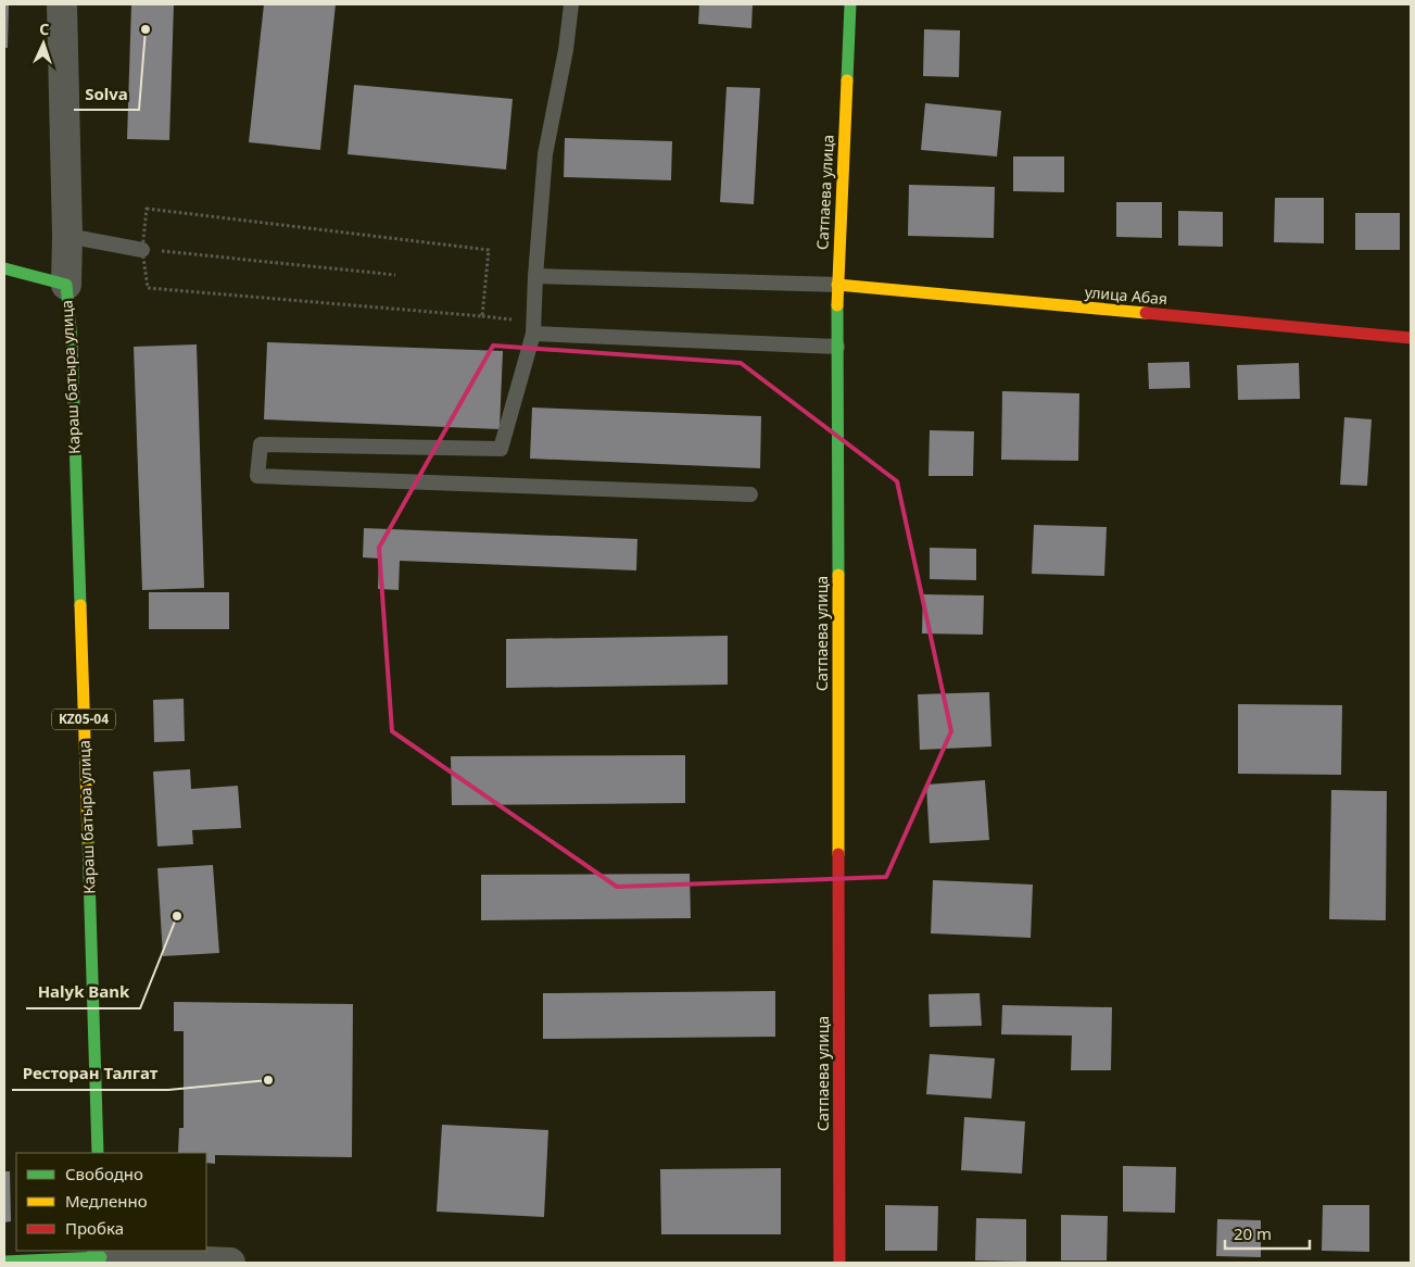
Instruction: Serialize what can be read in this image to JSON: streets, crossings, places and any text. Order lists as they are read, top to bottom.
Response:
{
  "streets": {
    "street": [
      "Сатпаева улица",
      "улица Абая",
      "Караш батыра улица",
      "KZ05-04"
    ]
  },
  "crossings": [
    ["Сатпаева улица", "улица Абая"]
  ],
  "places": ["Solva", "Halyk Bank", "Ресторан Талгат"],
  "legend": ["Свободно", "Медленно", "Пробка"],
  "scale_bar": "20 m",
  "north": "top"
}
